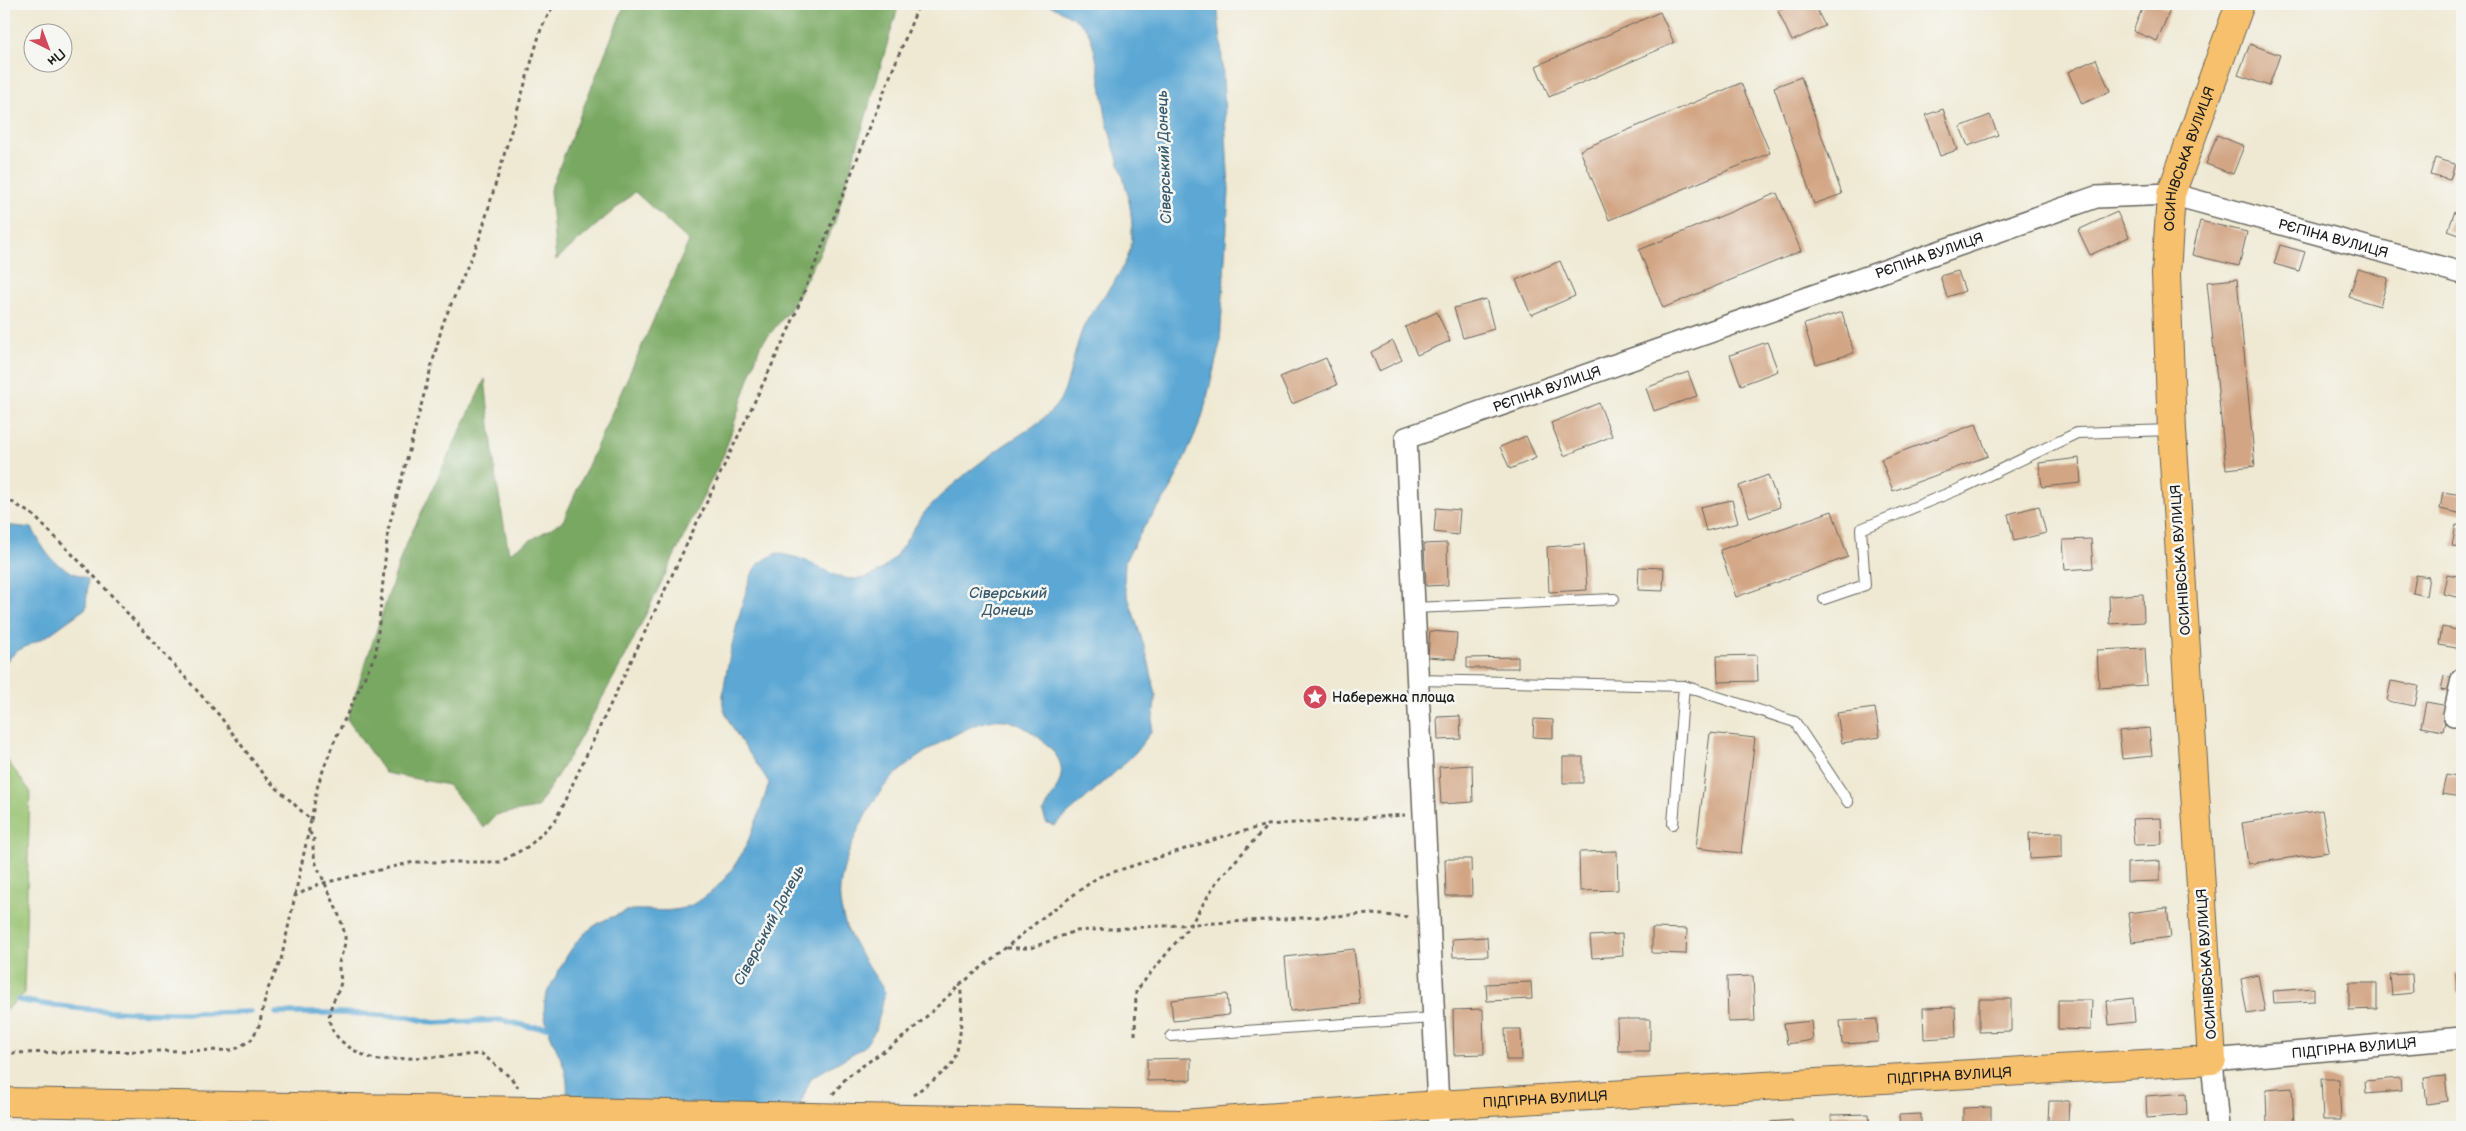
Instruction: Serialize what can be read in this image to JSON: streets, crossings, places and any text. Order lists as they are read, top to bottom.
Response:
{
  "streets": {
    "main road": ["ОСИНІВСЬКА ВУЛИЦЯ", "ПІДГІРНА ВУЛИЦЯ"],
    "street": ["РЄПІНА ВУЛИЦЯ"]
  },
  "crossings": [
    ["ОСИНІВСЬКА ВУЛИЦЯ", "РЄПІНА ВУЛИЦЯ"],
    ["ОСИНІВСЬКА ВУЛИЦЯ", "ПІДГІРНА ВУЛИЦЯ"]
  ],
  "water": ["Сіверський Донець"],
  "places": {
    "place": ["Набережна площа"]
  },
  "north": "bottom right"
}
